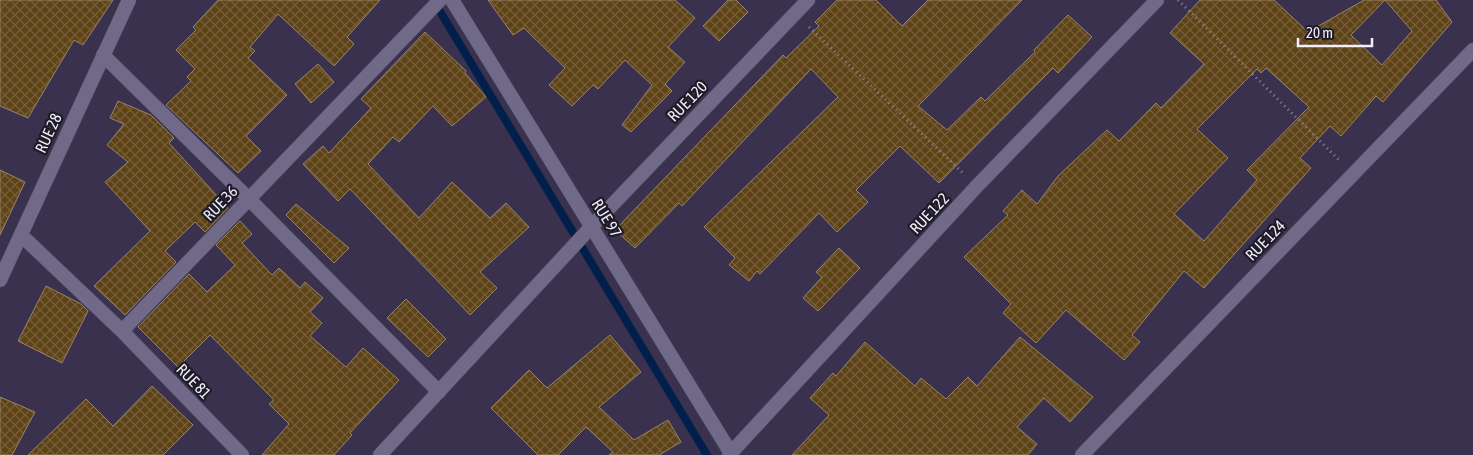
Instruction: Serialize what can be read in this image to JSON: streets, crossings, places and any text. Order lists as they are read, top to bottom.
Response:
{
  "streets": {
    "street": [
      "RUE 120",
      "RUE 28",
      "RUE 36",
      "RUE 122",
      "RUE 97",
      "RUE 124",
      "RUE 81"
    ]
  },
  "crossings": [
    ["RUE 120", "RUE 97"],
    ["RUE 36", "RUE 81"],
    ["RUE 122", "RUE 97"]
  ],
  "scale_bar": "20 m"
}
